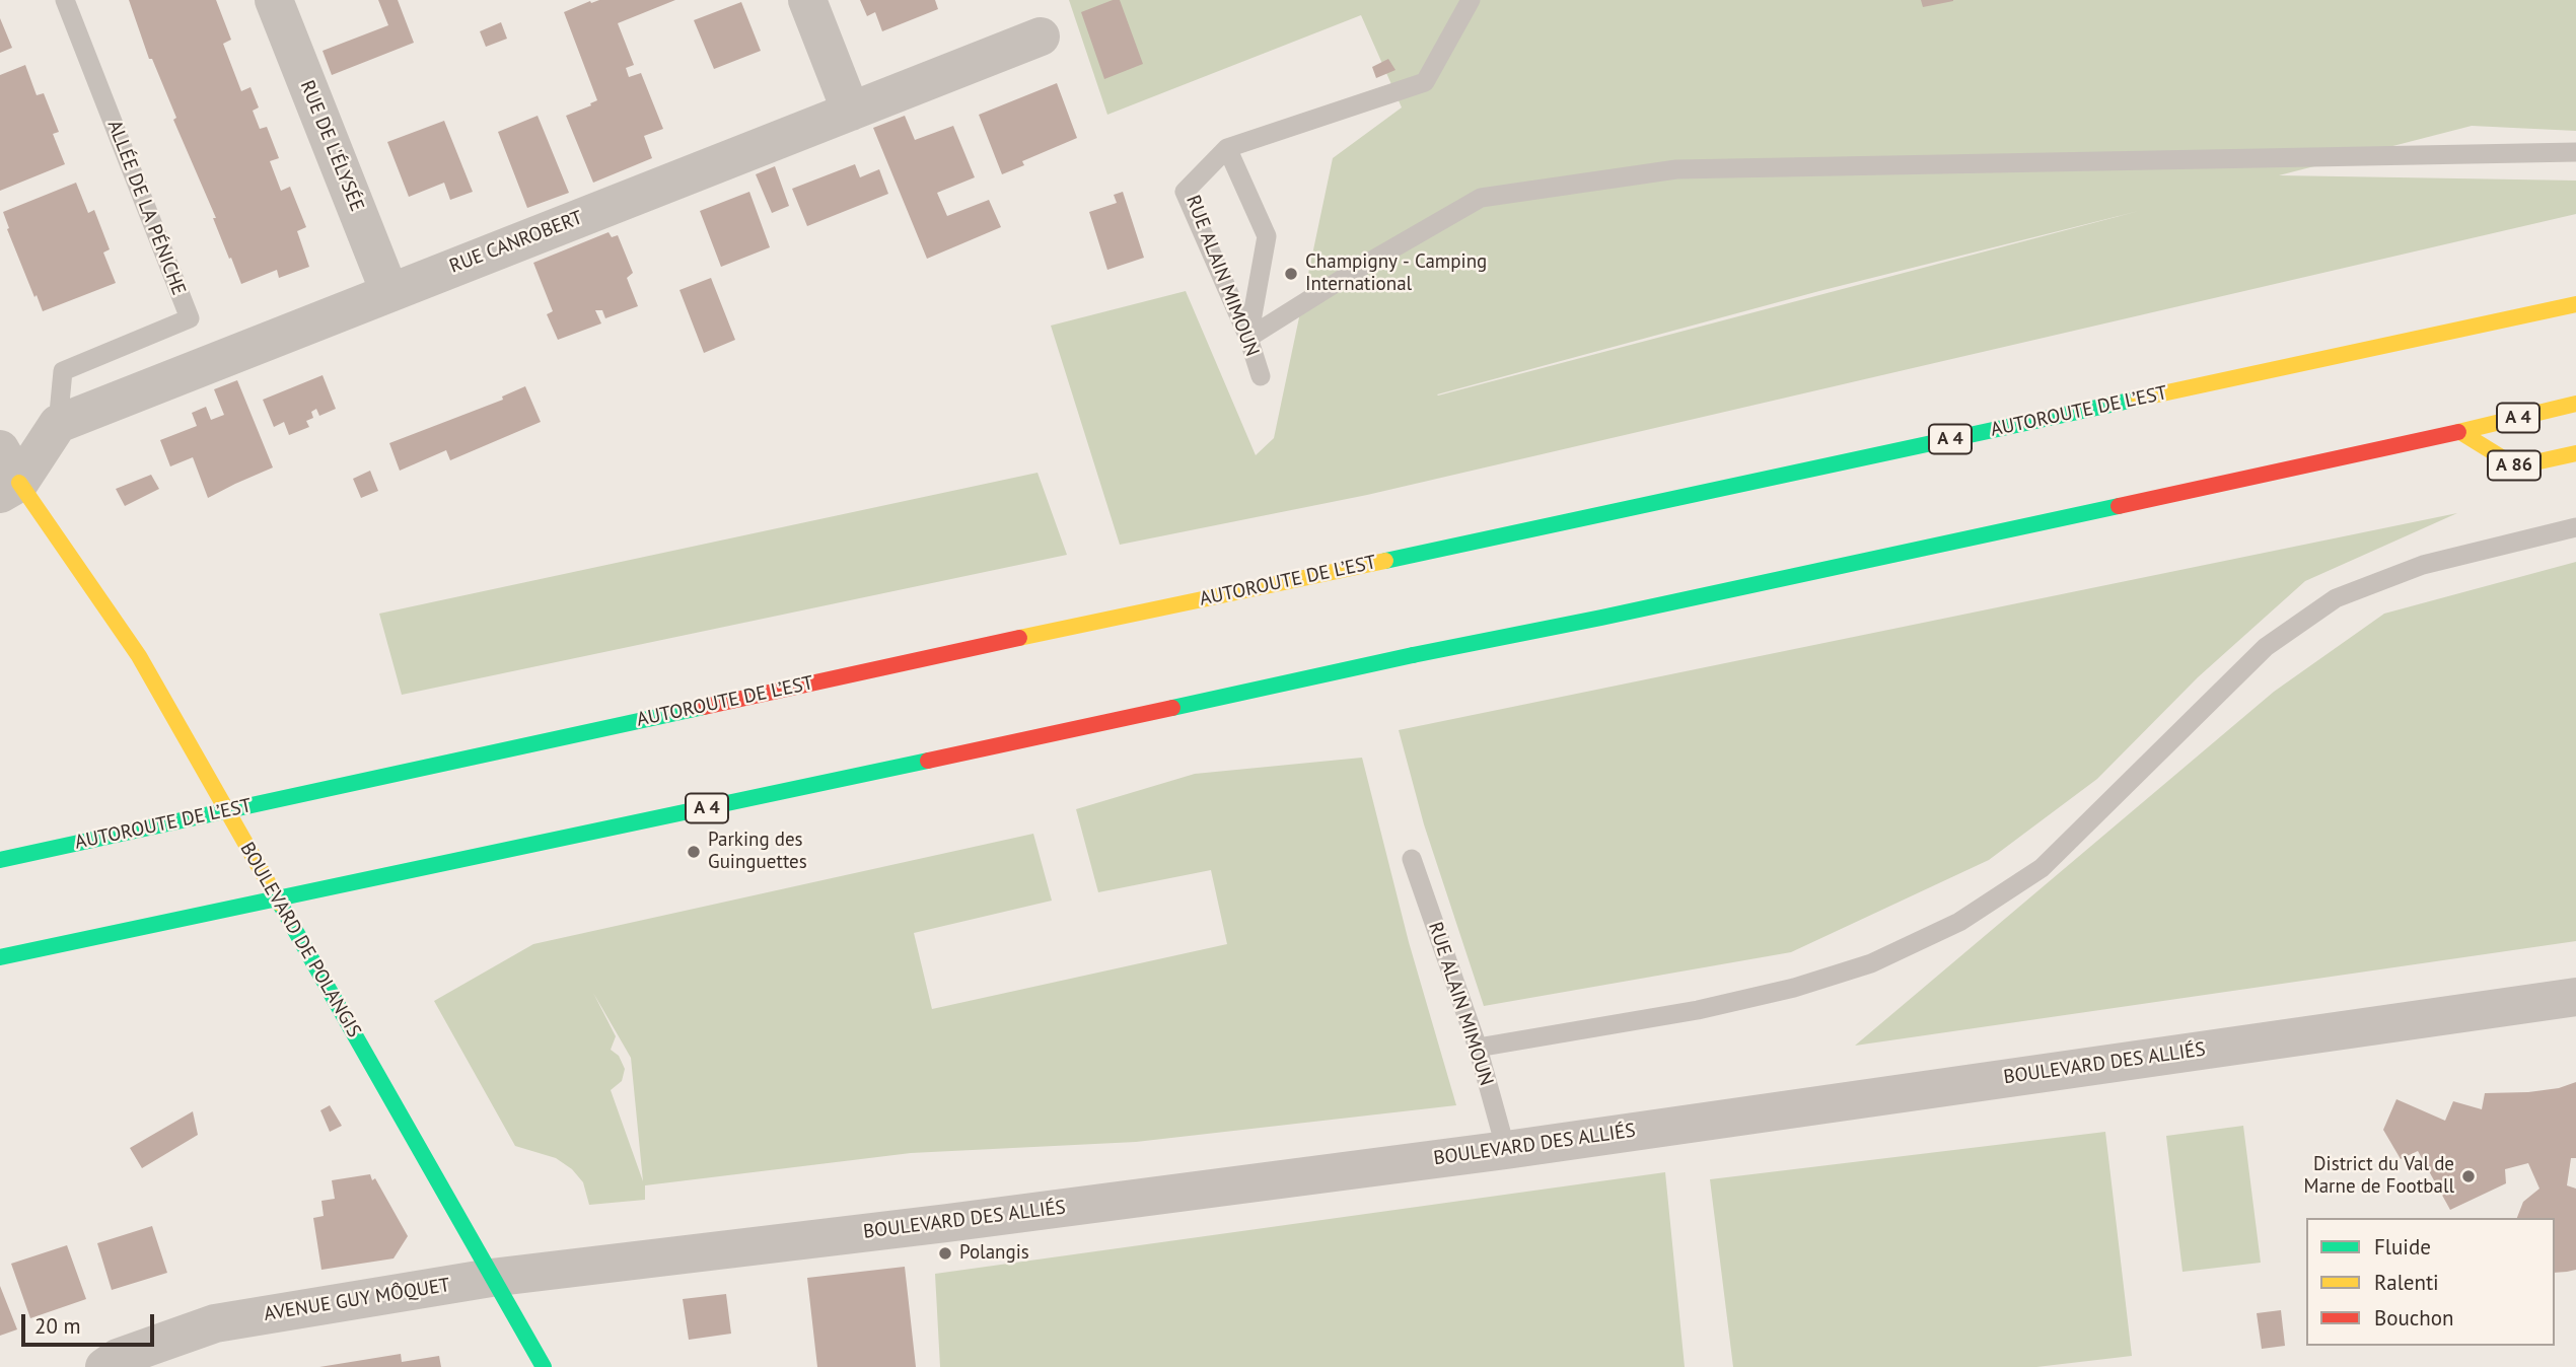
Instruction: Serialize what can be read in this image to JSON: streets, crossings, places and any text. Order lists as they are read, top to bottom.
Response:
{
  "streets": {
    "main road": [
      "AUTOROUTE DE L’EST",
      "A 4",
      "A 86",
      "BOULEVARD DE POLANGIS"
    ],
    "street": [
      "RUE DE L'ÉLYSÉE",
      "RUE CANROBERT",
      "BOULEVARD DES ALLIÉS",
      "AVENUE GUY MÔQUET"
    ],
    "lane": ["ALLÉE DE LA PÉNICHE", "RUE ALAIN MIMOUN"]
  },
  "crossings": [
    ["RUE DE L'ÉLYSÉE", "RUE CANROBERT"],
    ["ALLÉE DE LA PÉNICHE", "RUE CANROBERT"],
    ["RUE ALAIN MIMOUN", "BOULEVARD DES ALLIÉS"],
    ["A 4", "A 86"],
    ["BOULEVARD DE POLANGIS", "BOULEVARD DES ALLIÉS"],
    ["BOULEVARD DE POLANGIS", "AVENUE GUY MÔQUET"],
    ["BOULEVARD DES ALLIÉS", "AVENUE GUY MÔQUET"]
  ],
  "places": [
    "Champigny - Camping International",
    "Parking des Guinguettes",
    "District du Val de Marne de Football",
    "Polangis"
  ],
  "legend": ["Fluide", "Ralenti", "Bouchon"],
  "scale_bar": "20 m"
}
